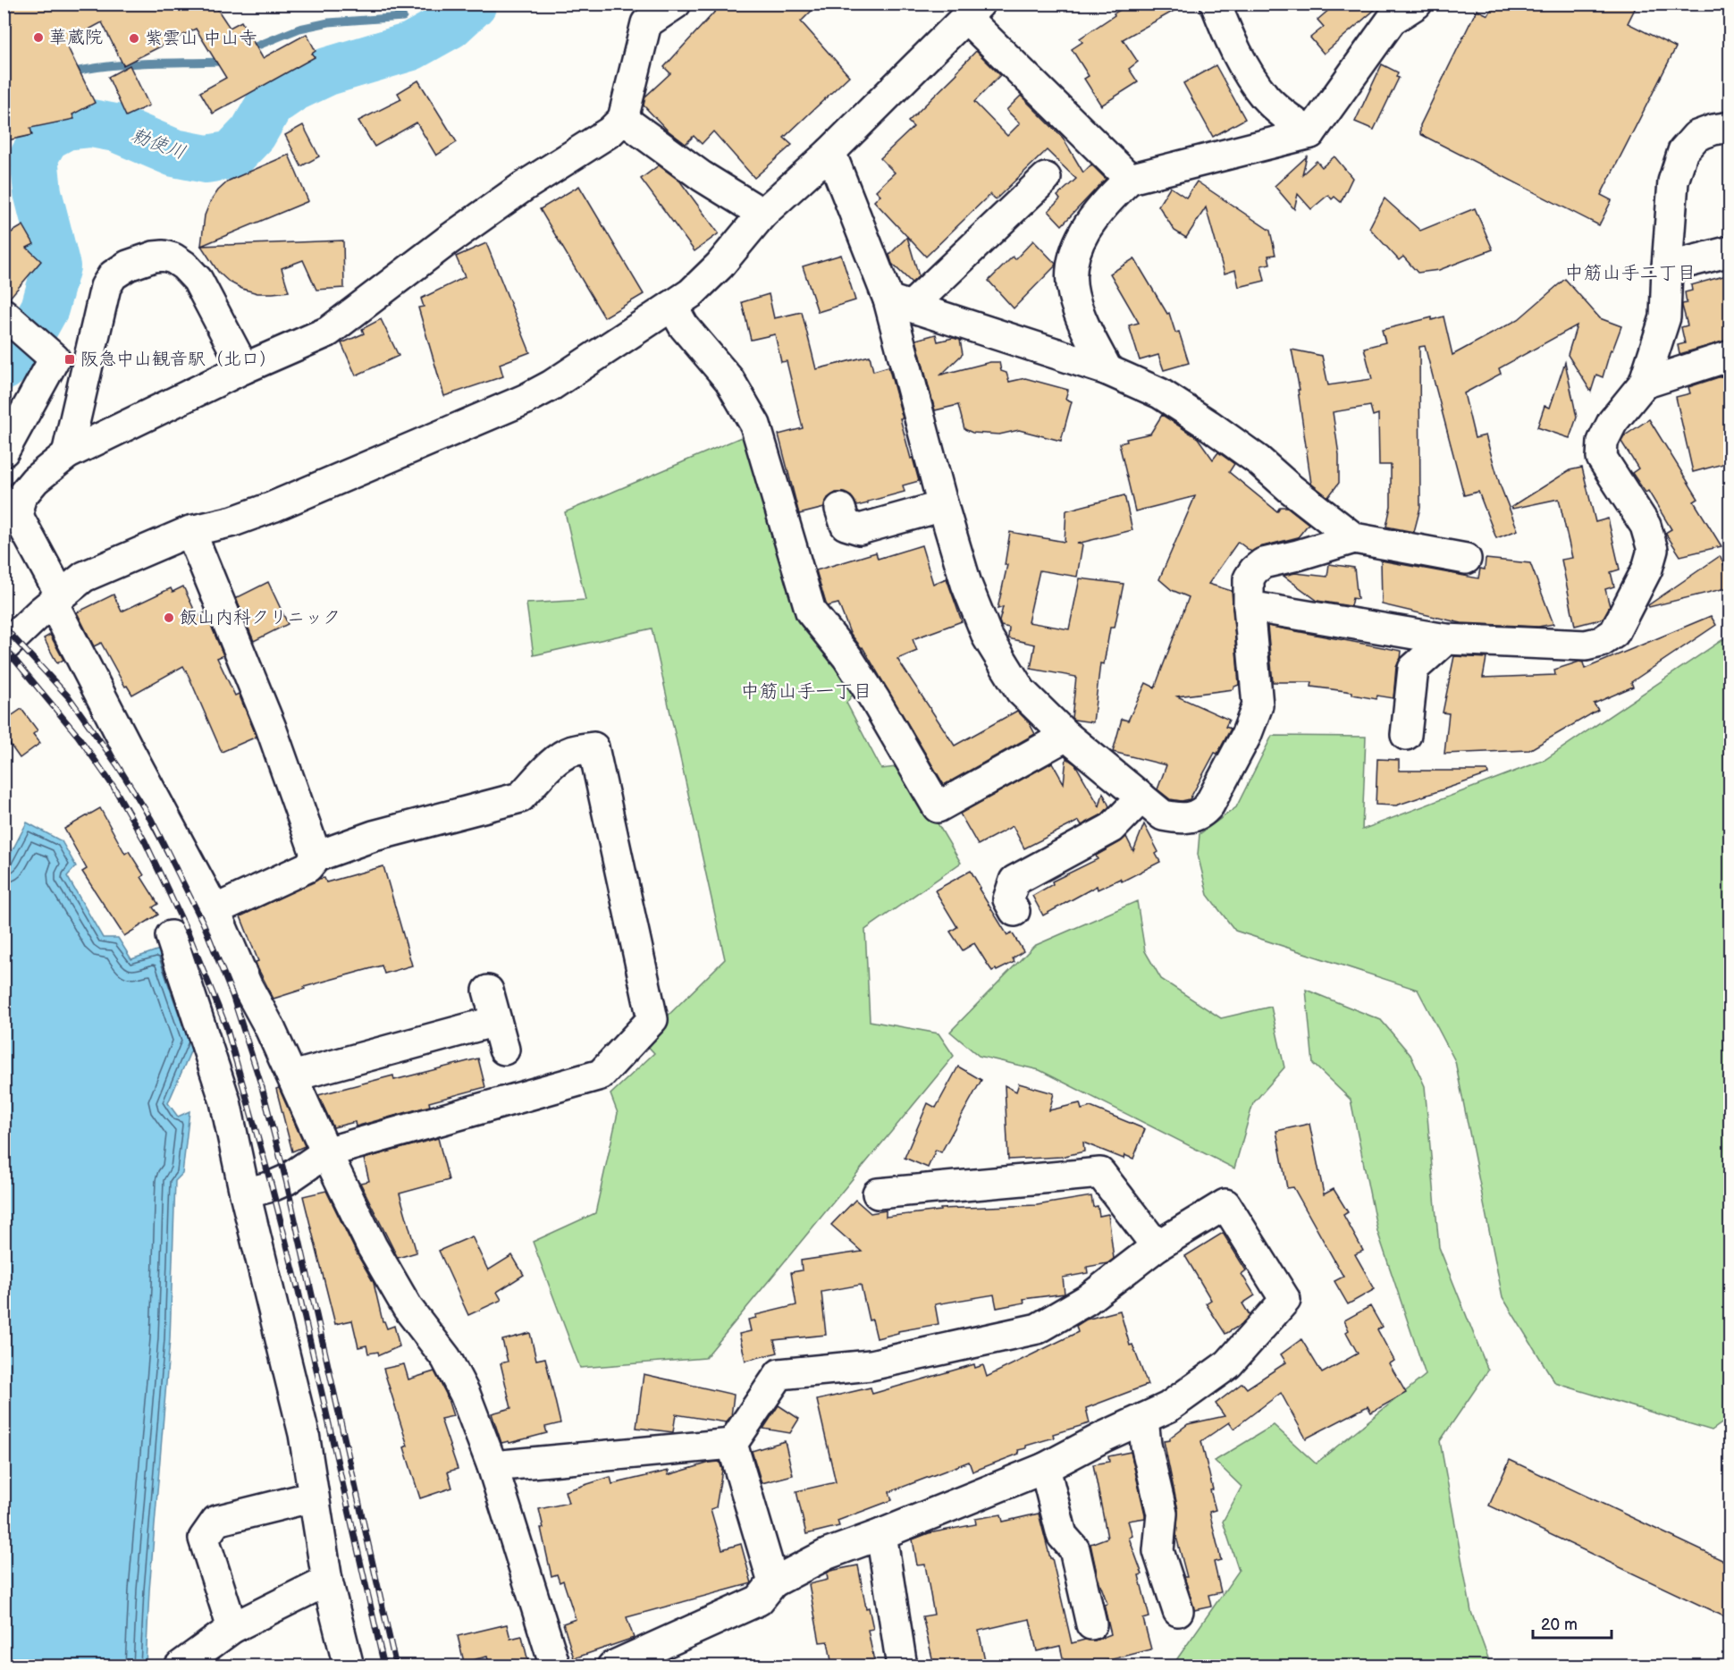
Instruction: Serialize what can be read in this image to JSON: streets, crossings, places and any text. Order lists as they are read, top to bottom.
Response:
{
  "districts": ["中筋山手二丁目", "中筋山手一丁目"],
  "water": ["勅使川"],
  "places": {
    "other": ["華蔵院", "紫雲山 中山寺", "飯山内科クリニック"],
    "transit": ["阪急中山観音駅（北口）"]
  },
  "scale_bar": "20 m"
}
